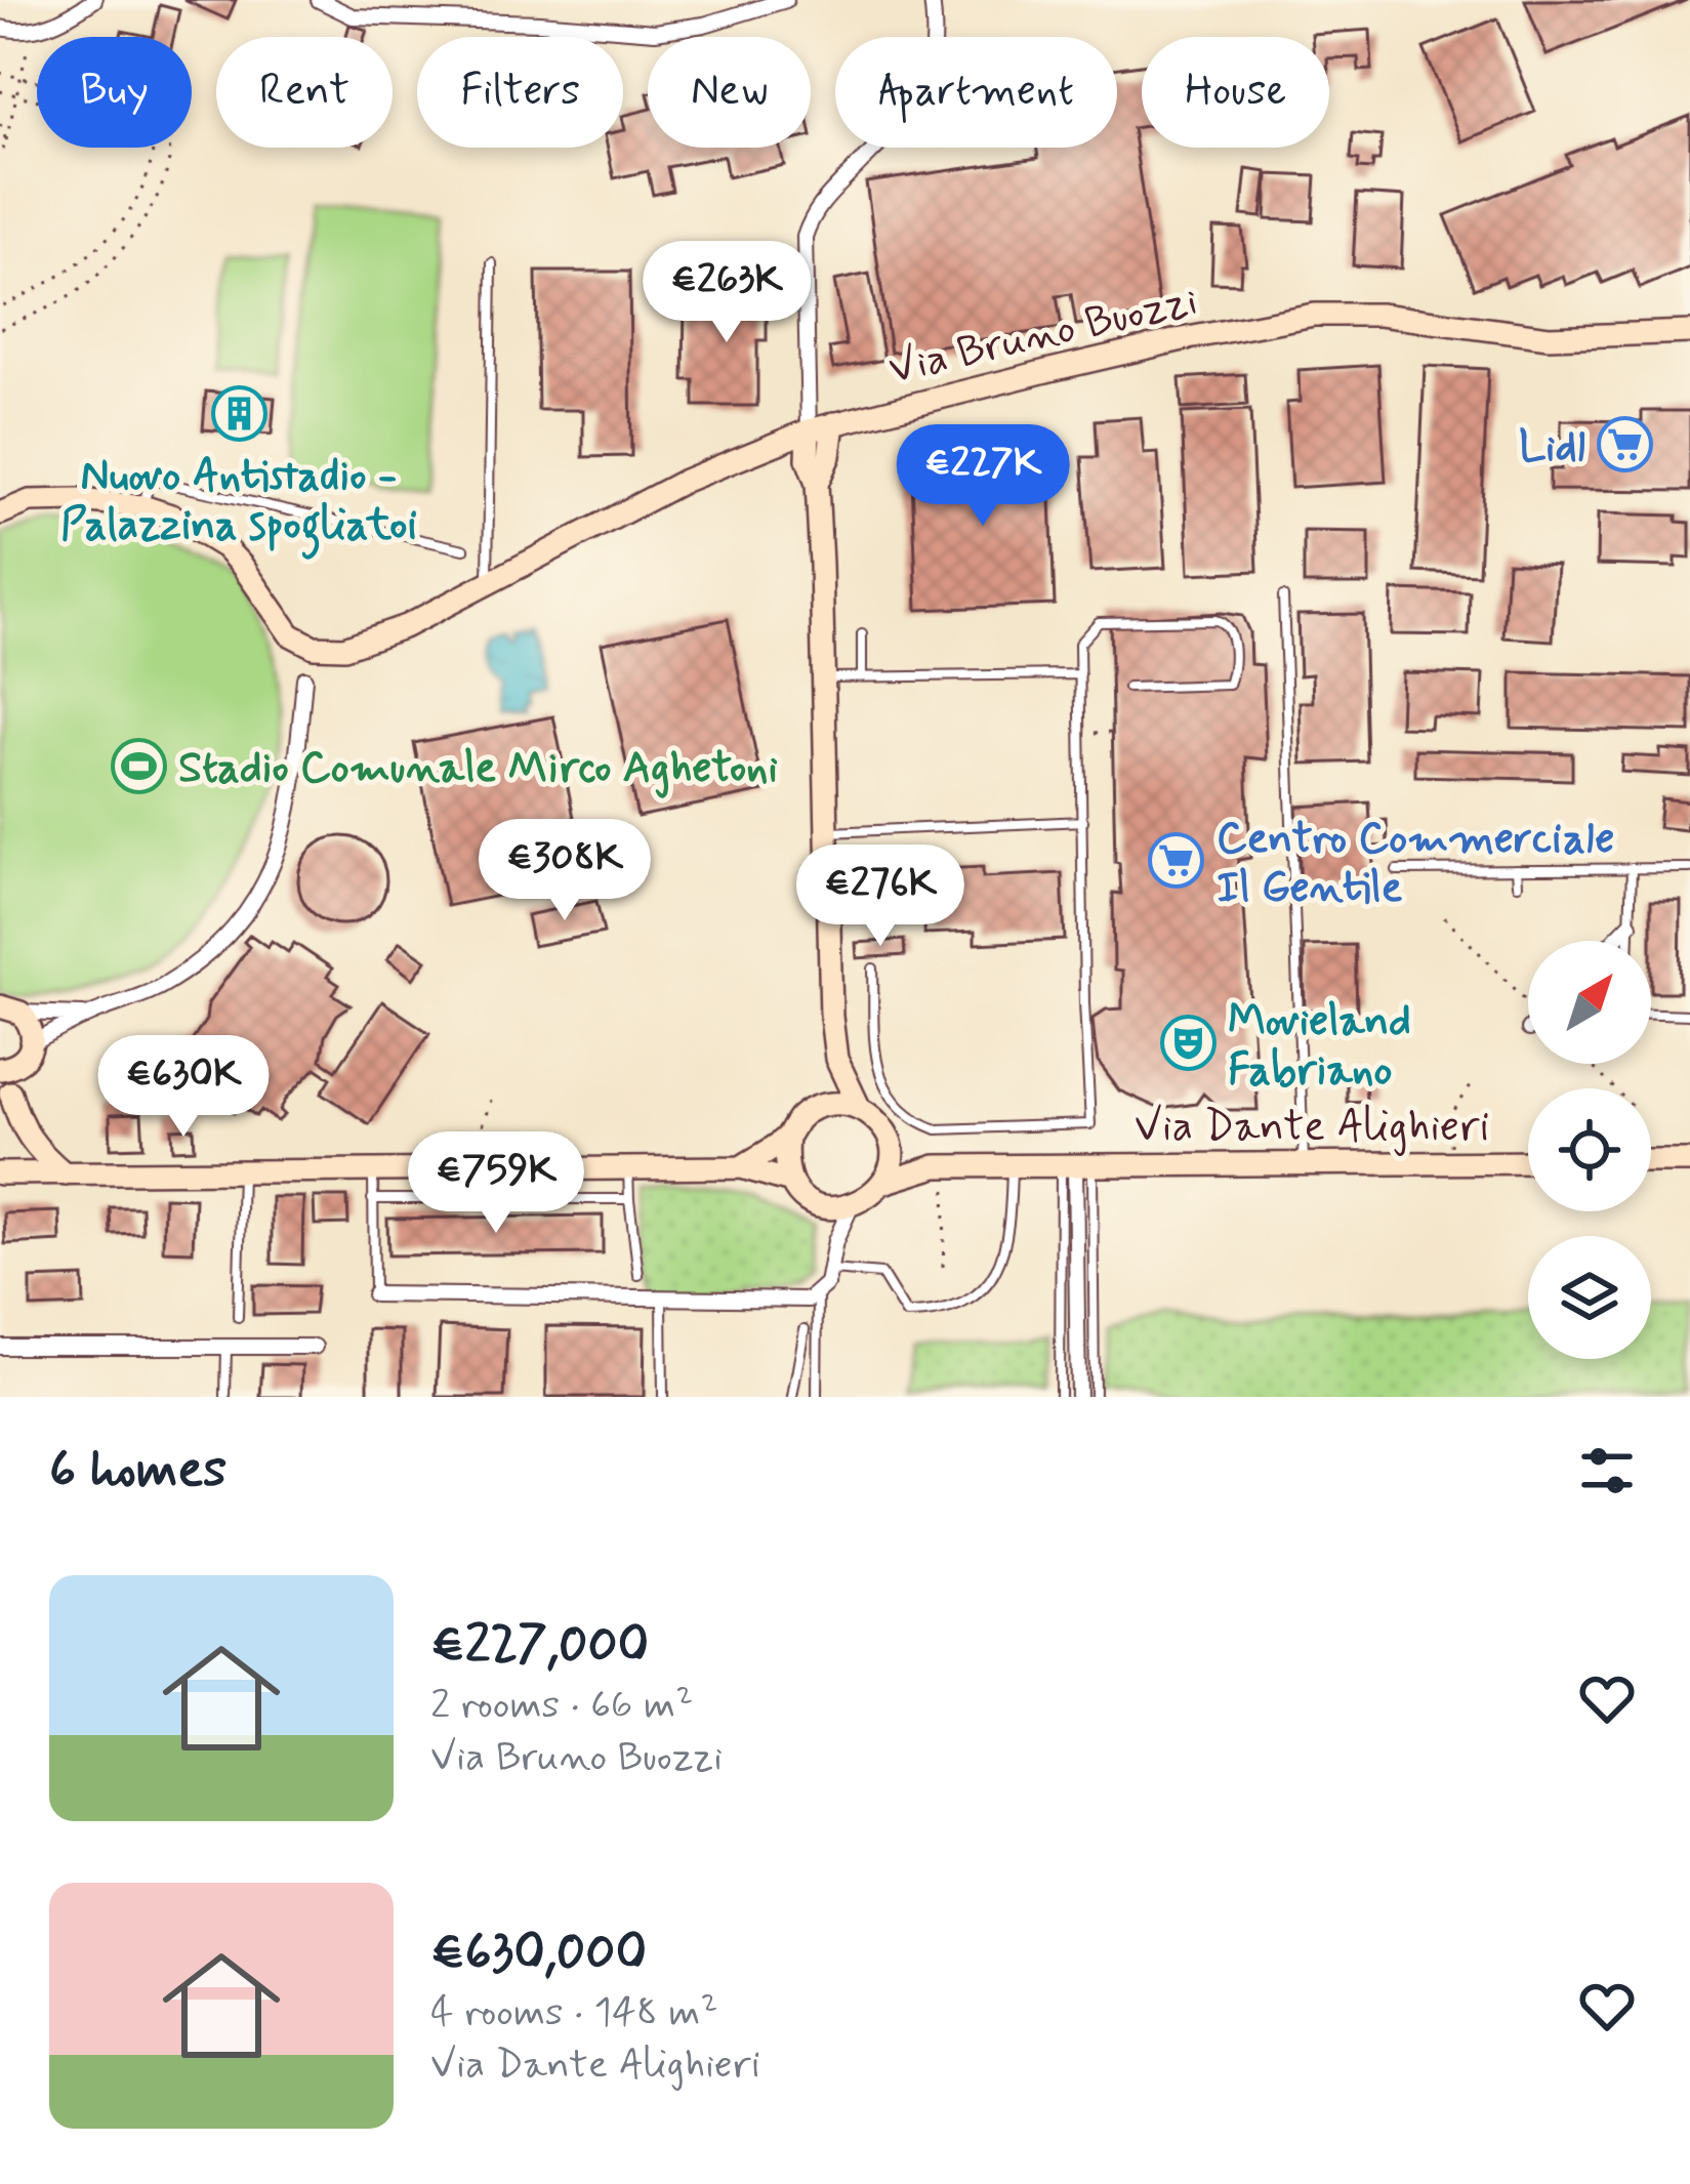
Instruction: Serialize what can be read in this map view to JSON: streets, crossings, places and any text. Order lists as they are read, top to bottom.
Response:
{
  "streets": {
    "street": ["Via Bruno Buozzi", "Via Dante Alighieri"]
  },
  "places": {
    "building": ["Nuovo Antistadio - Palazzina spogliatoi"],
    "supermarket": ["Lidl", "Centro Commerciale Il Gentile"],
    "sports": ["Stadio Comunale Mirco Aghetoni"],
    "theatre": ["Movieland Fabriano"]
  },
  "north": "top right",
  "page": {
    "chip": [
      "Buy",
      "Rent",
      "Filters",
      "New",
      "Apartment",
      "House"
    ],
    "price": [
      "€263K",
      "€227K",
      "€308K",
      "€276K",
      "€630K",
      "€759K"
    ],
    "heading": "6 homes",
    "list": [
      {
        "name": "€227,000",
        "note": "2 rooms · 66 m² · Via Bruno Buozzi"
      },
      {
        "name": "€630,000",
        "note": "4 rooms · 148 m² · Via Dante Alighieri"
      }
    ]
  }
}
